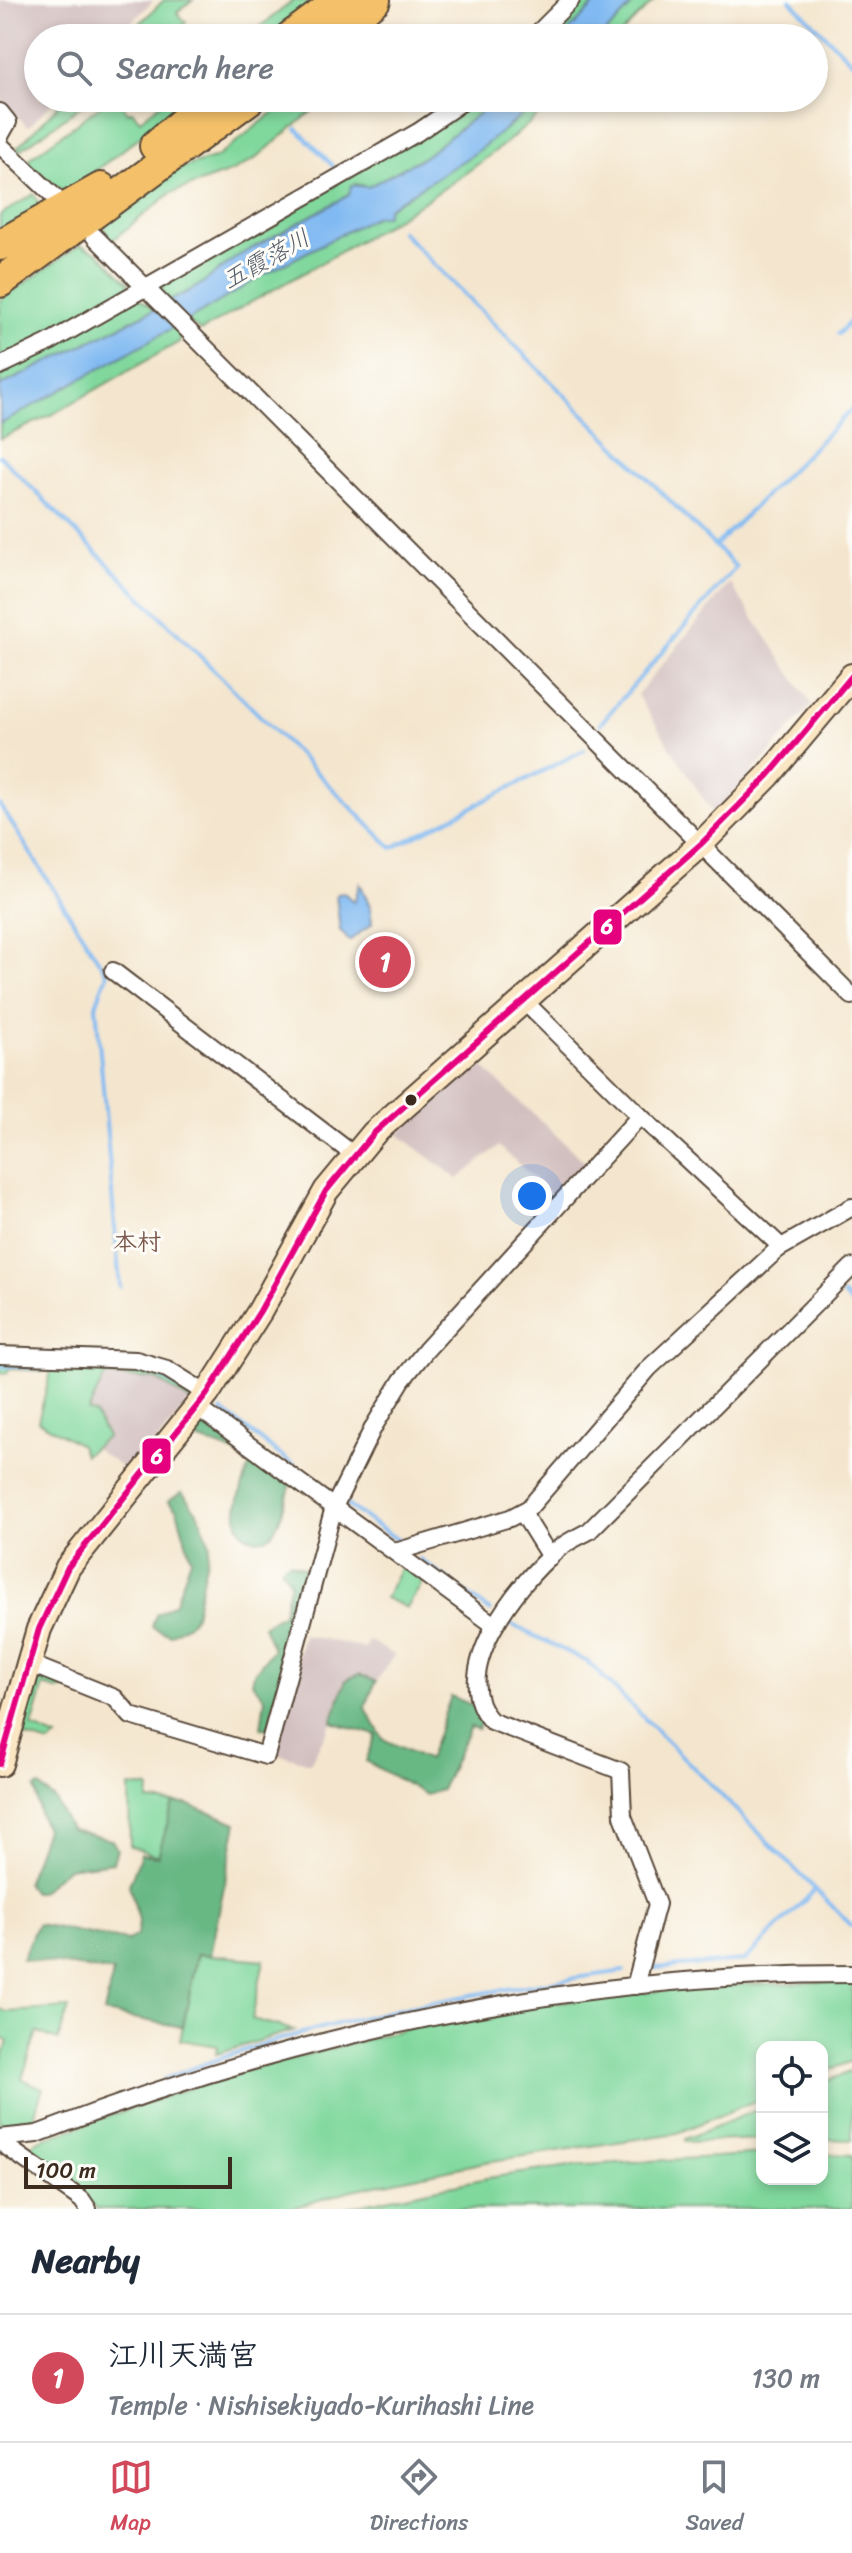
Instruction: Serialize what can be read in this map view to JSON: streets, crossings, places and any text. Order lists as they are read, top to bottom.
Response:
{
  "districts": ["本村"],
  "water": ["五霞落川"],
  "lines": ["transit line 6"],
  "scale_bar": "100 m",
  "page": {
    "search": "Search here",
    "pins": "1",
    "scale": "100 m",
    "heading": "Nearby",
    "list": [
      {
        "mark": "1",
        "name": "江川天満宮",
        "note": "Temple · Nishisekiyado-Kurihashi Line",
        "value": "130 m"
      }
    ],
    "nav": ["Map", "Directions", "Saved"]
  }
}
